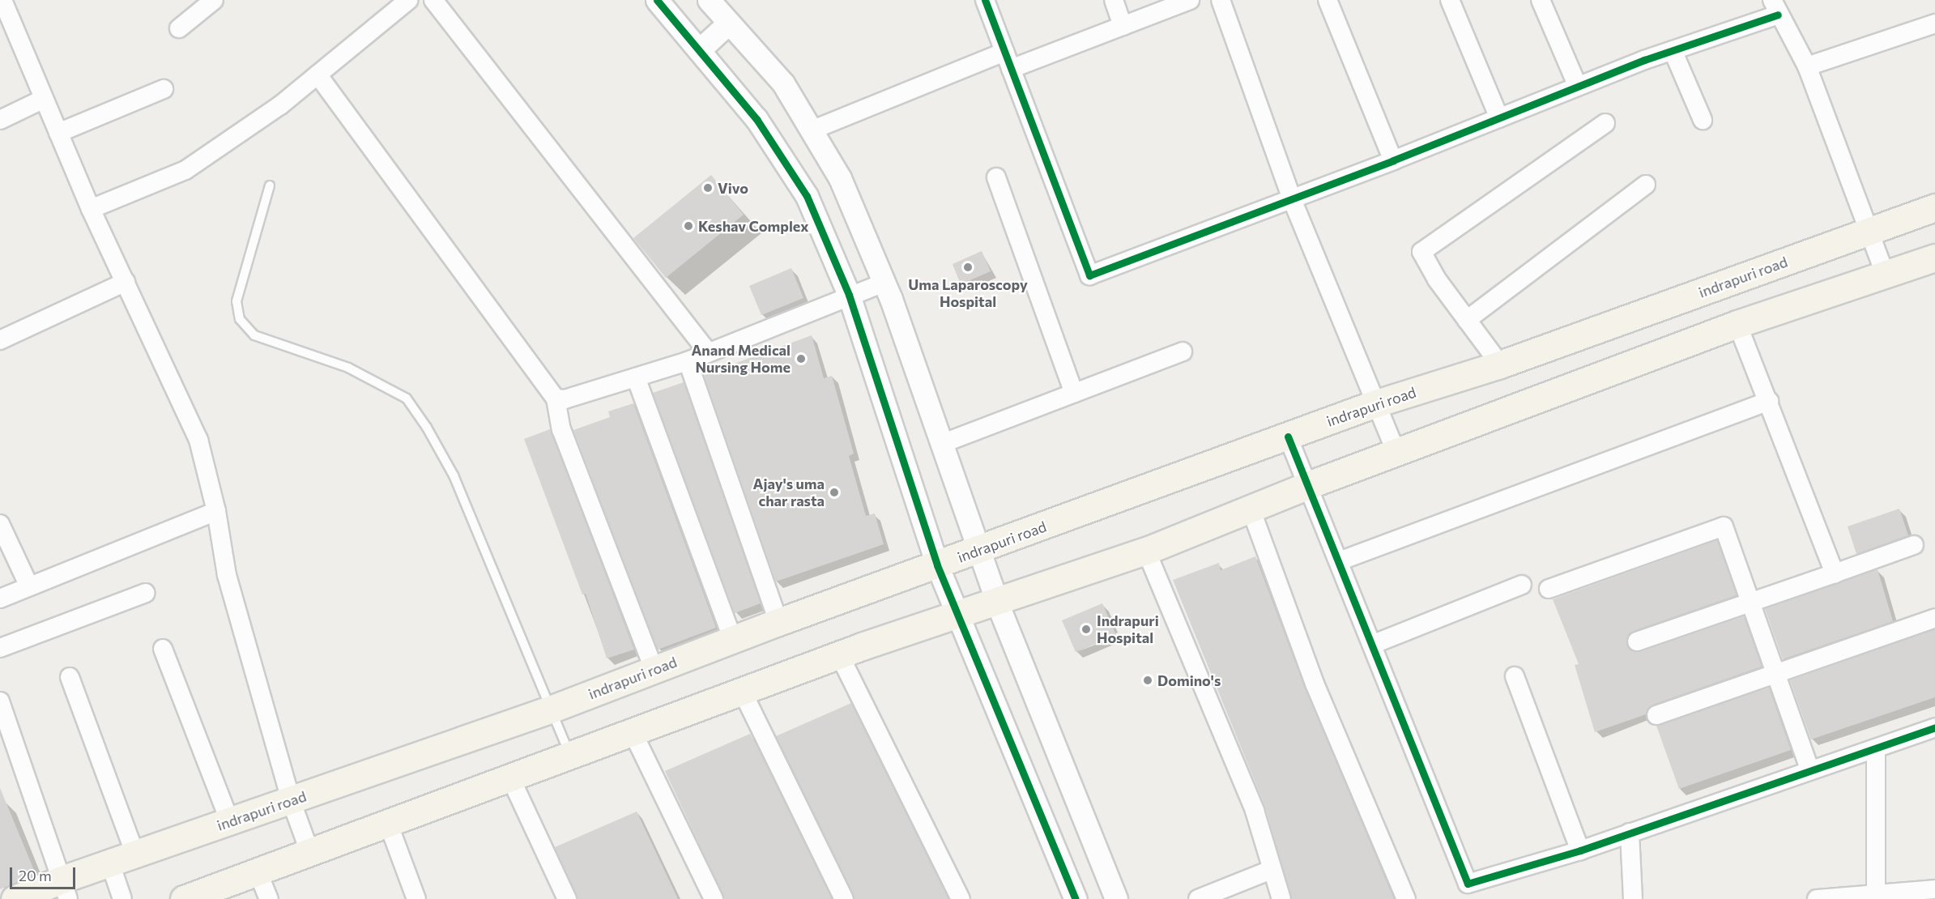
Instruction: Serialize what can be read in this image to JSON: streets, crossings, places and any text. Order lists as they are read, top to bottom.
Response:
{
  "streets": {
    "main road": ["indrapuri road"]
  },
  "places": [
    "Vivo",
    "Keshav Complex",
    "Uma Laparoscopy Hospital",
    "Anand Medical Nursing Home",
    "Ajay's uma char rasta",
    "Indrapuri Hospital",
    "Domino's"
  ],
  "scale_bar": "20 m"
}
